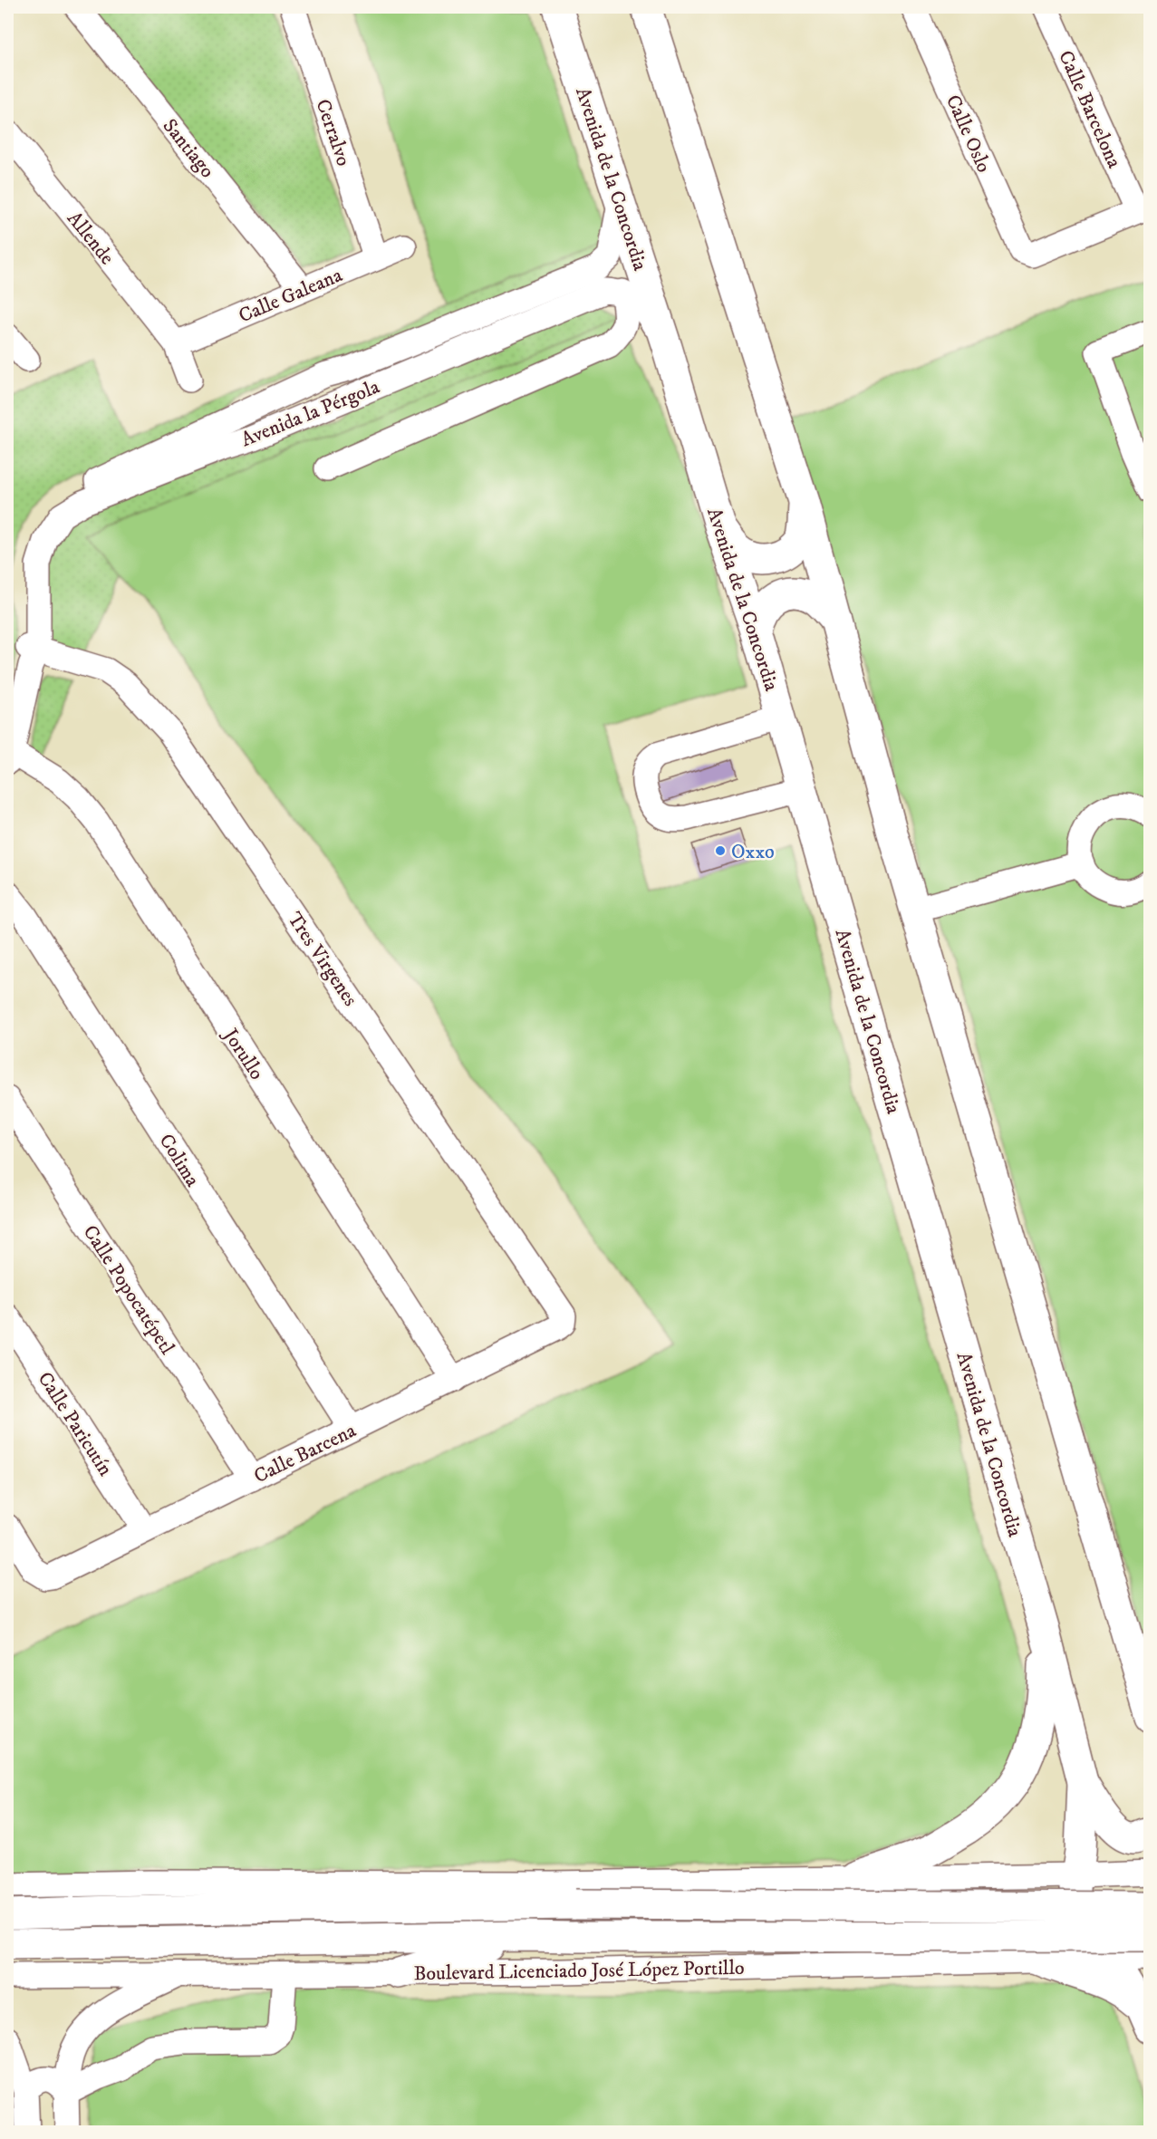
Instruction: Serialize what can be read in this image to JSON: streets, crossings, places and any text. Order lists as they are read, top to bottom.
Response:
{
  "streets": {
    "main road": ["Avenida de la Concordia", "Boulevard Licenciado José López Portillo"],
    "street": [
      "Calle Barcelona",
      "Cerralvo",
      "Calle Oslo",
      "Santiago",
      "Allende",
      "Calle Galeana",
      "Avenida la Pérgola",
      "Tres Virgenes",
      "Jorullo",
      "Colima",
      "Calle Popocatépetl",
      "Calle Paricutín",
      "Calle Barcena"
    ]
  },
  "crossings": [
    ["Calle Barcelona", "Calle Oslo"],
    ["Cerralvo", "Calle Galeana"],
    ["Santiago", "Calle Galeana"],
    ["Avenida de la Concordia", "Avenida la Pérgola"],
    ["Avenida de la Concordia", "Boulevard Licenciado José López Portillo"],
    ["Allende", "Calle Galeana"],
    ["Avenida la Pérgola", "Tres Virgenes"],
    ["Tres Virgenes", "Calle Barcena"],
    ["Jorullo", "Calle Barcena"],
    ["Colima", "Calle Barcena"],
    ["Calle Popocatépetl", "Calle Barcena"],
    ["Calle Paricutín", "Calle Barcena"]
  ],
  "places": ["Oxxo"]
}
